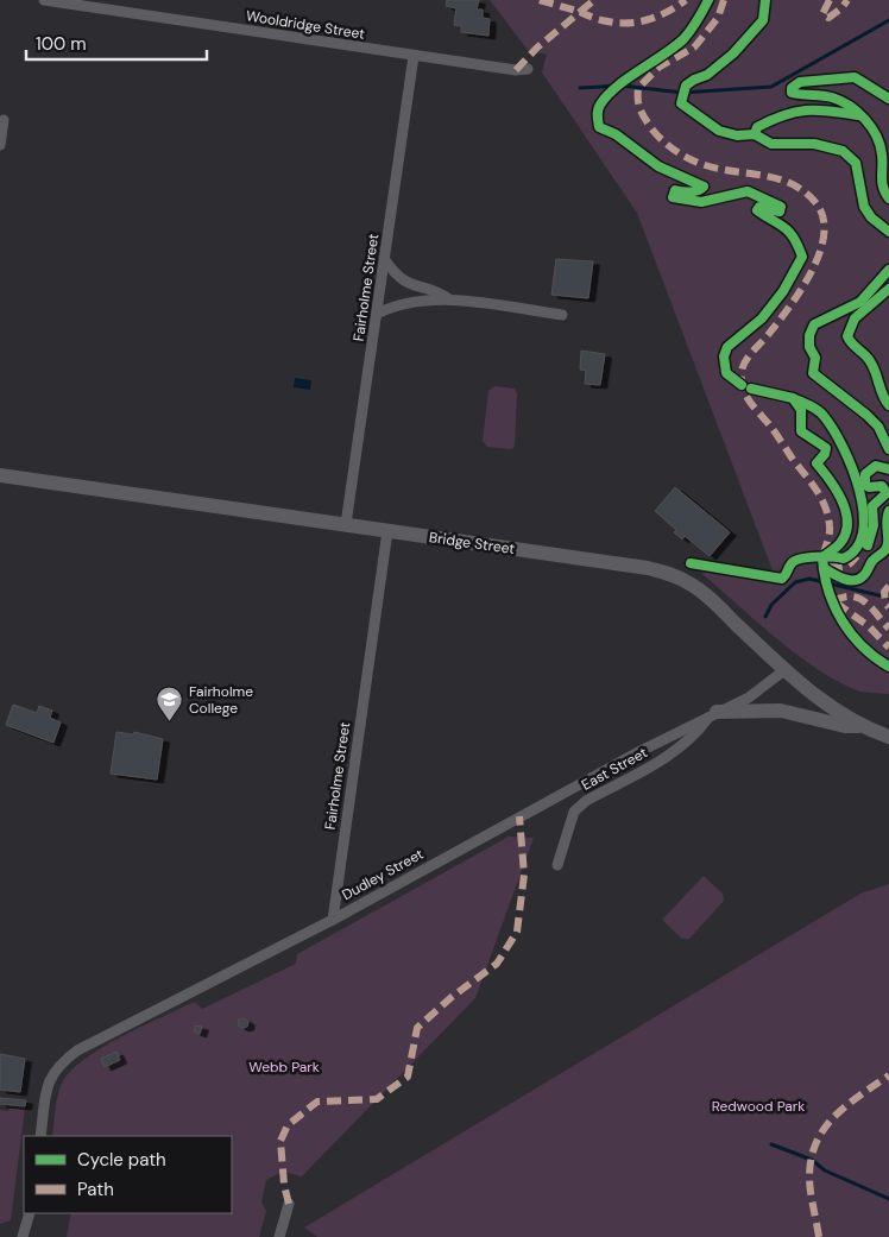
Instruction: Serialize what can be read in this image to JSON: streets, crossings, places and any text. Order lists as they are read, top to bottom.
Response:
{
  "streets": {
    "street": [
      "Wooldridge Street",
      "Fairholme Street",
      "Bridge Street",
      "East Street",
      "Dudley Street"
    ]
  },
  "crossings": [
    ["Wooldridge Street", "Fairholme Street"],
    ["Fairholme Street", "Bridge Street"],
    ["Fairholme Street", "Dudley Street"],
    ["Bridge Street", "Dudley Street"],
    ["East Street", "Dudley Street"]
  ],
  "parks": ["Webb Park", "Redwood Park"],
  "places": {
    "school or university": ["Fairholme College"]
  },
  "legend": ["Cycle path", "Path"],
  "scale_bar": "100 m"
}
